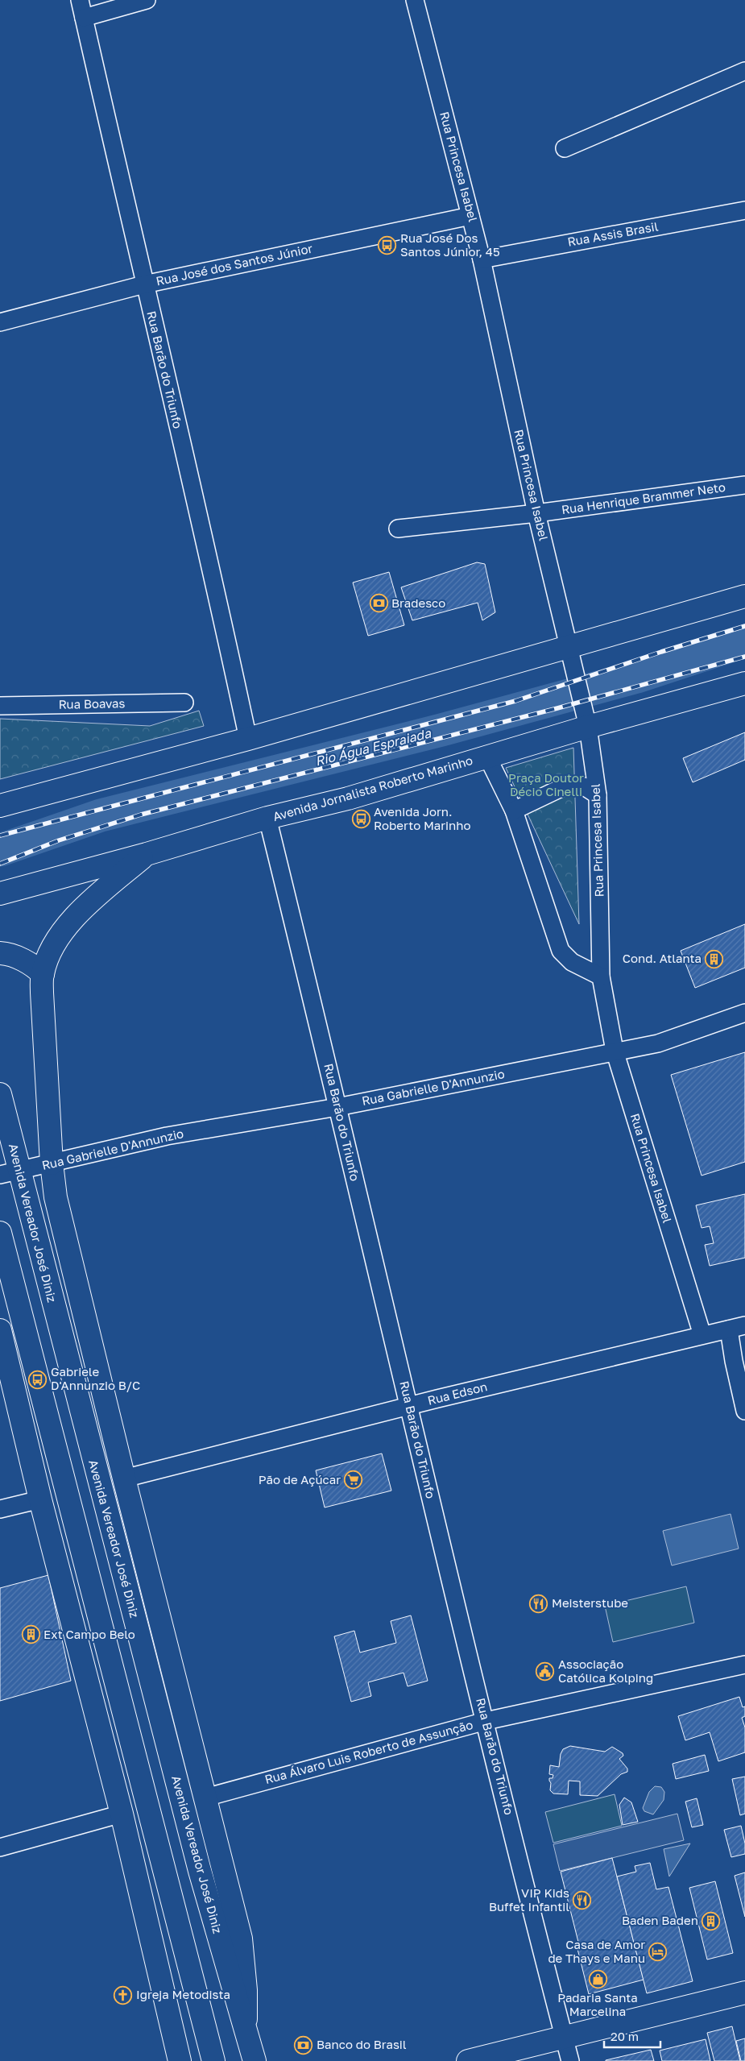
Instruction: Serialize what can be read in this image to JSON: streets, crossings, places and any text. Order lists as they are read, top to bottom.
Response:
{
  "streets": {
    "main road": ["Avenida Jornalista Roberto Marinho", "Avenida Vereador José Diniz"],
    "street": [
      "Rua Princesa Isabel",
      "Rua Assis Brasil",
      "Rua José dos Santos Júnior",
      "Rua Barão do Triunfo",
      "Rua Henrique Brammer Neto",
      "Rua Boavas",
      "Rua Gabrielle D'Annunzio",
      "Rua Edson",
      "Rua Álvaro Luis Roberto de Assunção"
    ]
  },
  "crossings": [
    ["Rua Princesa Isabel", "Rua Assis Brasil"],
    ["Rua Princesa Isabel", "Rua José dos Santos Júnior"],
    ["Rua Princesa Isabel", "Rua Henrique Brammer Neto"],
    ["Rua Princesa Isabel", "Avenida Jornalista Roberto Marinho"],
    ["Rua Princesa Isabel", "Rua Gabrielle D'Annunzio"],
    ["Rua Princesa Isabel", "Rua Edson"],
    ["Rua José dos Santos Júnior", "Rua Barão do Triunfo"],
    ["Rua Barão do Triunfo", "Avenida Jornalista Roberto Marinho"],
    ["Rua Barão do Triunfo", "Rua Gabrielle D'Annunzio"],
    ["Rua Barão do Triunfo", "Rua Edson"],
    ["Rua Barão do Triunfo", "Rua Álvaro Luis Roberto de Assunção"],
    ["Rua Gabrielle D'Annunzio", "Avenida Vereador José Diniz"],
    ["Avenida Vereador José Diniz", "Rua Edson"],
    ["Avenida Vereador José Diniz", "Rua Álvaro Luis Roberto de Assunção"]
  ],
  "water": ["Rio Água Espraiada"],
  "parks": ["Praça Doutor Décio Cinelli"],
  "places": {
    "bus stop": ["Rua José Dos Santos Júnior, 45", "Avenida Jorn. Roberto Marinho", "Gabriele D'Annunzio B/C"],
    "bank": ["Bradesco", "Banco do Brasil"],
    "building": ["Cond. Atlanta", "Ext Campo Belo", "Baden Baden"],
    "supermarket": ["Pão de Açúcar"],
    "restaurant": ["Meisterstube", "VIP Kids Buffet Infantil"],
    "public building": ["Associação Católica Kolping"],
    "hotel": ["Casa de Amor de Thays e Manu"],
    "shop": ["Padaria Santa Marcelina"],
    "church": ["Igreja Metodista"]
  },
  "scale_bar": "20 m"
}
